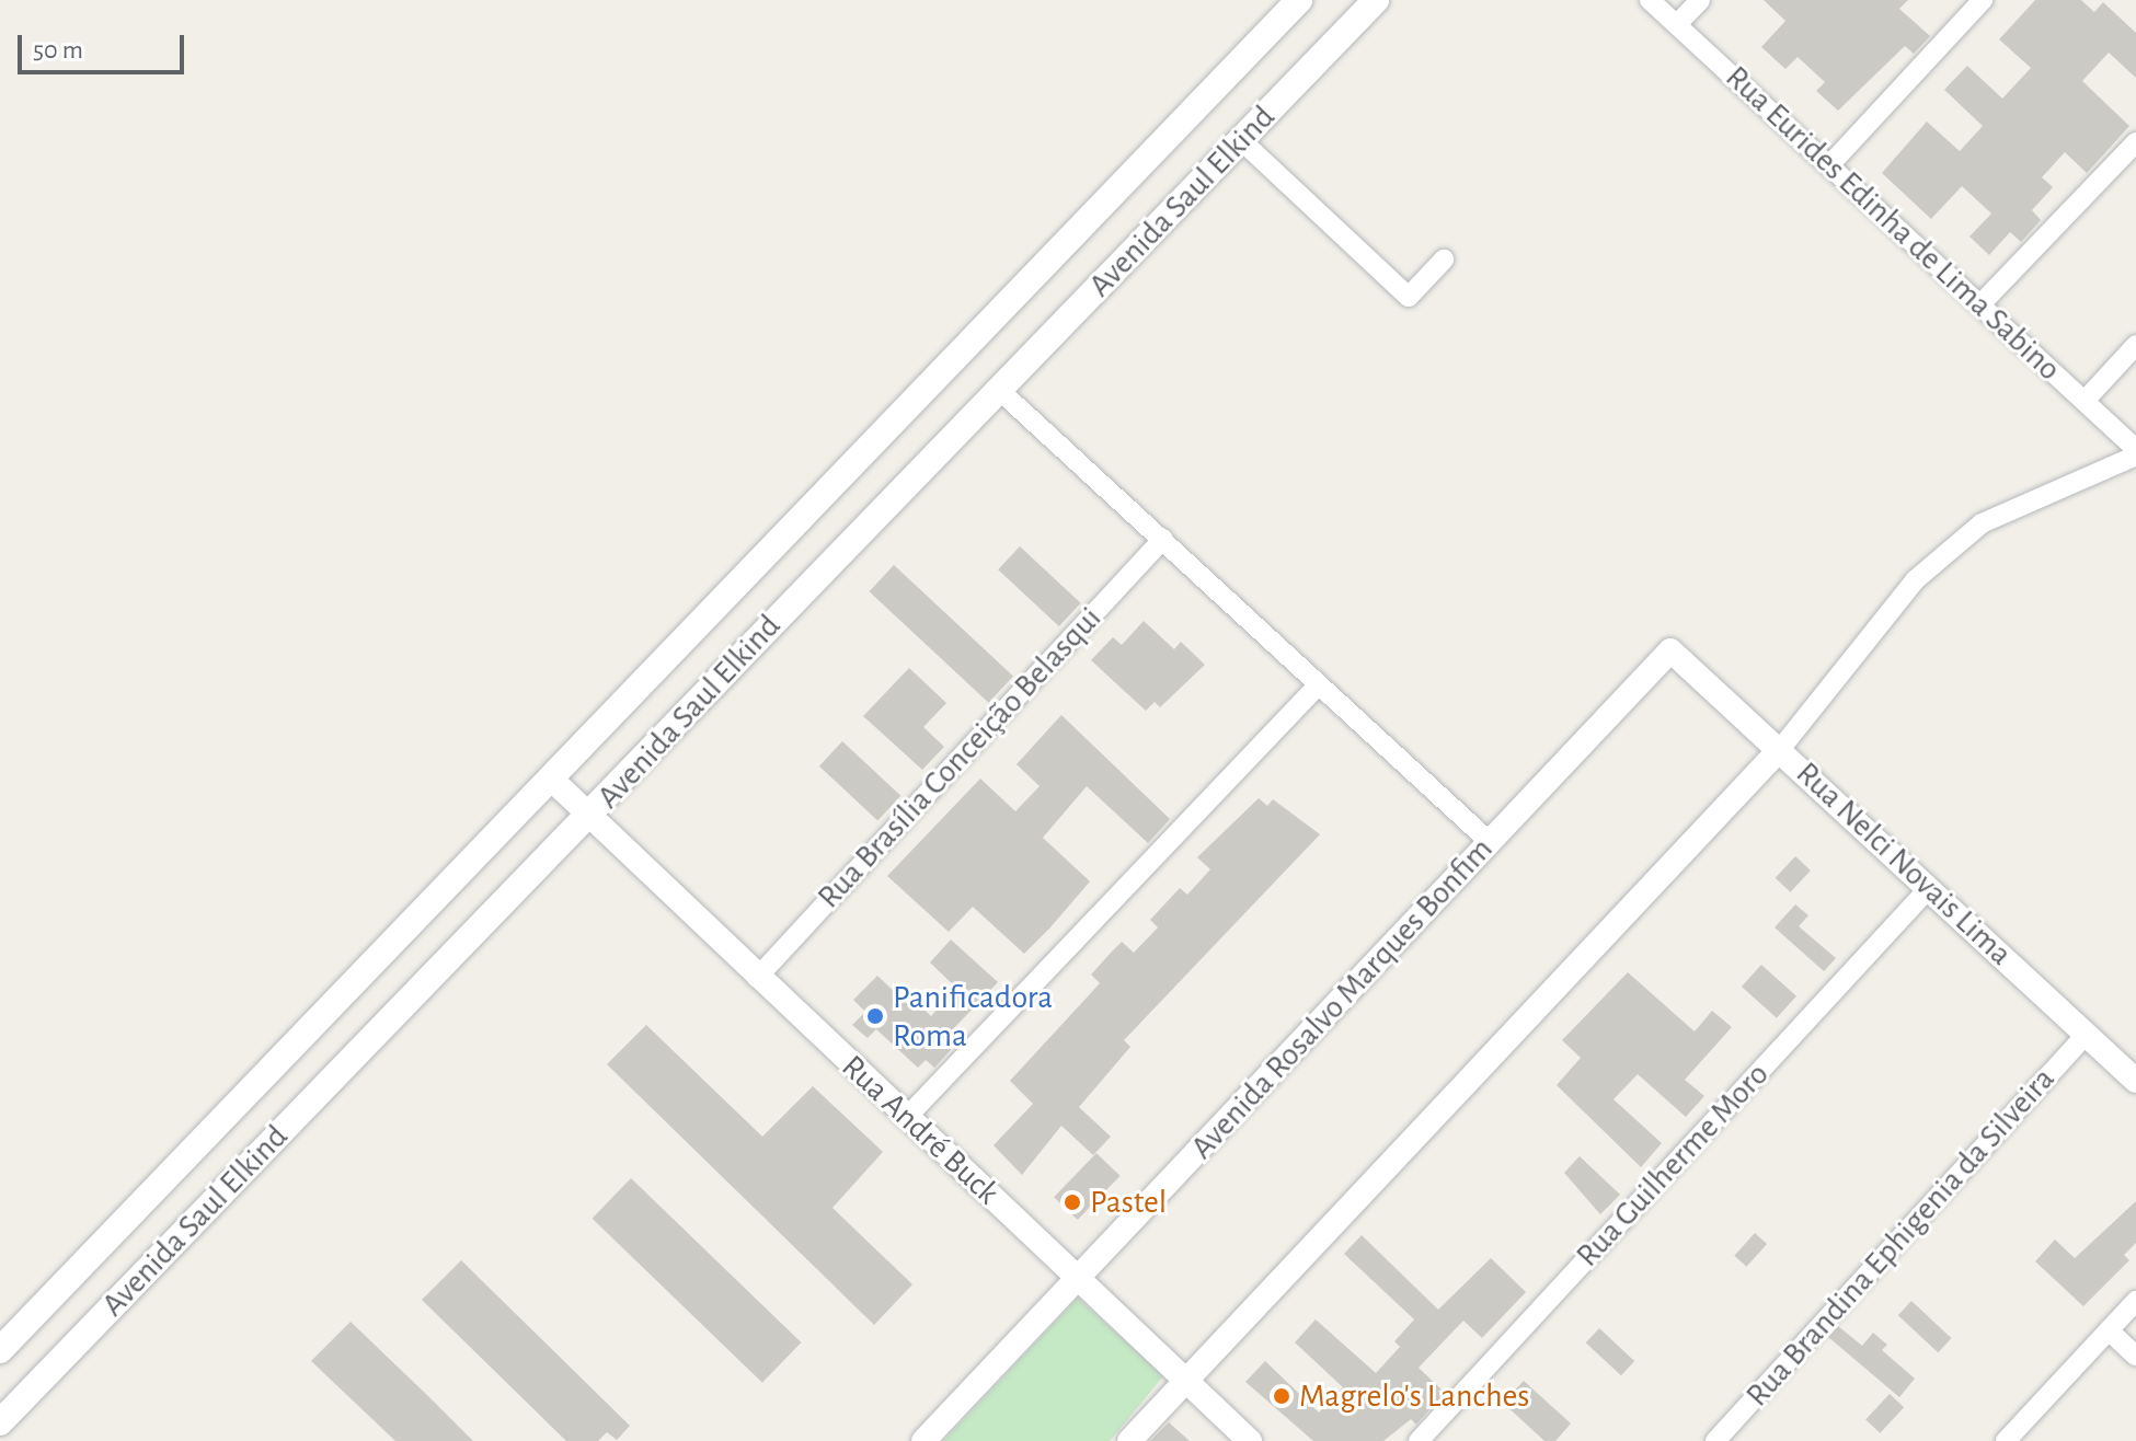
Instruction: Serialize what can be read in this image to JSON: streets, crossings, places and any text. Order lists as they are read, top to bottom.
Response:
{
  "streets": {
    "main road": ["Avenida Saul Elkind"],
    "street": [
      "Rua Eurides Edinha de Lima Sabino",
      "Rua Brasília Conceição Belasqui",
      "Rua Nelci Novais Lima",
      "Avenida Rosalvo Marques Bonfim",
      "Rua André Buck",
      "Rua Guilherme Moro",
      "Rua Brandina Ephigenia da Silveira"
    ]
  },
  "crossings": [
    ["Avenida Saul Elkind", "Rua André Buck"],
    ["Rua Brasília Conceição Belasqui", "Rua André Buck"],
    ["Rua Nelci Novais Lima", "Avenida Rosalvo Marques Bonfim"],
    ["Rua Nelci Novais Lima", "Rua Guilherme Moro"],
    ["Rua Nelci Novais Lima", "Rua Brandina Ephigenia da Silveira"],
    ["Avenida Rosalvo Marques Bonfim", "Rua André Buck"]
  ],
  "places": ["Panificadora Roma", "Pastel", "Magrelo's Lanches"],
  "scale_bar": "50 m"
}
